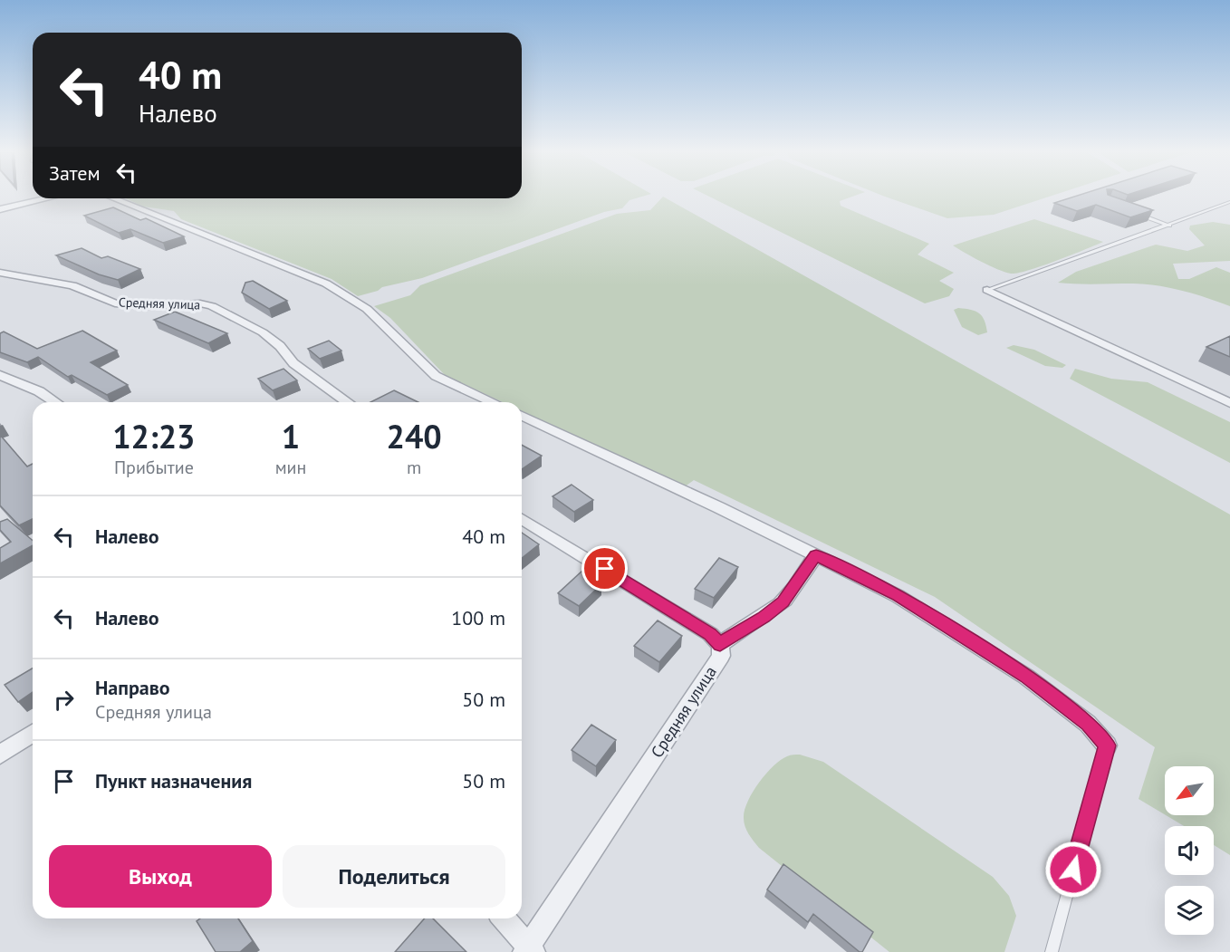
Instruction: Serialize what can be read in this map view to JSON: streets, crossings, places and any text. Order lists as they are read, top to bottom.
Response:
{
  "streets": {
    "street": ["Средняя улица"]
  },
  "north": "bottom left",
  "page": {
    "turn": ["40 m", "Налево"],
    "then": "Затем",
    "eta": [
      "12:23",
      "Прибытие",
      "1",
      "мин",
      "240",
      "m"
    ],
    "list": [
      {
        "name": "Налево",
        "value": "40 m"
      },
      {
        "name": "Налево",
        "value": "100 m"
      },
      {
        "name": "Направо",
        "note": "Средняя улица",
        "value": "50 m"
      },
      {
        "name": "Пункт назначения",
        "value": "50 m"
      }
    ],
    "buttons": ["Выход", "Поделиться"]
  }
}
